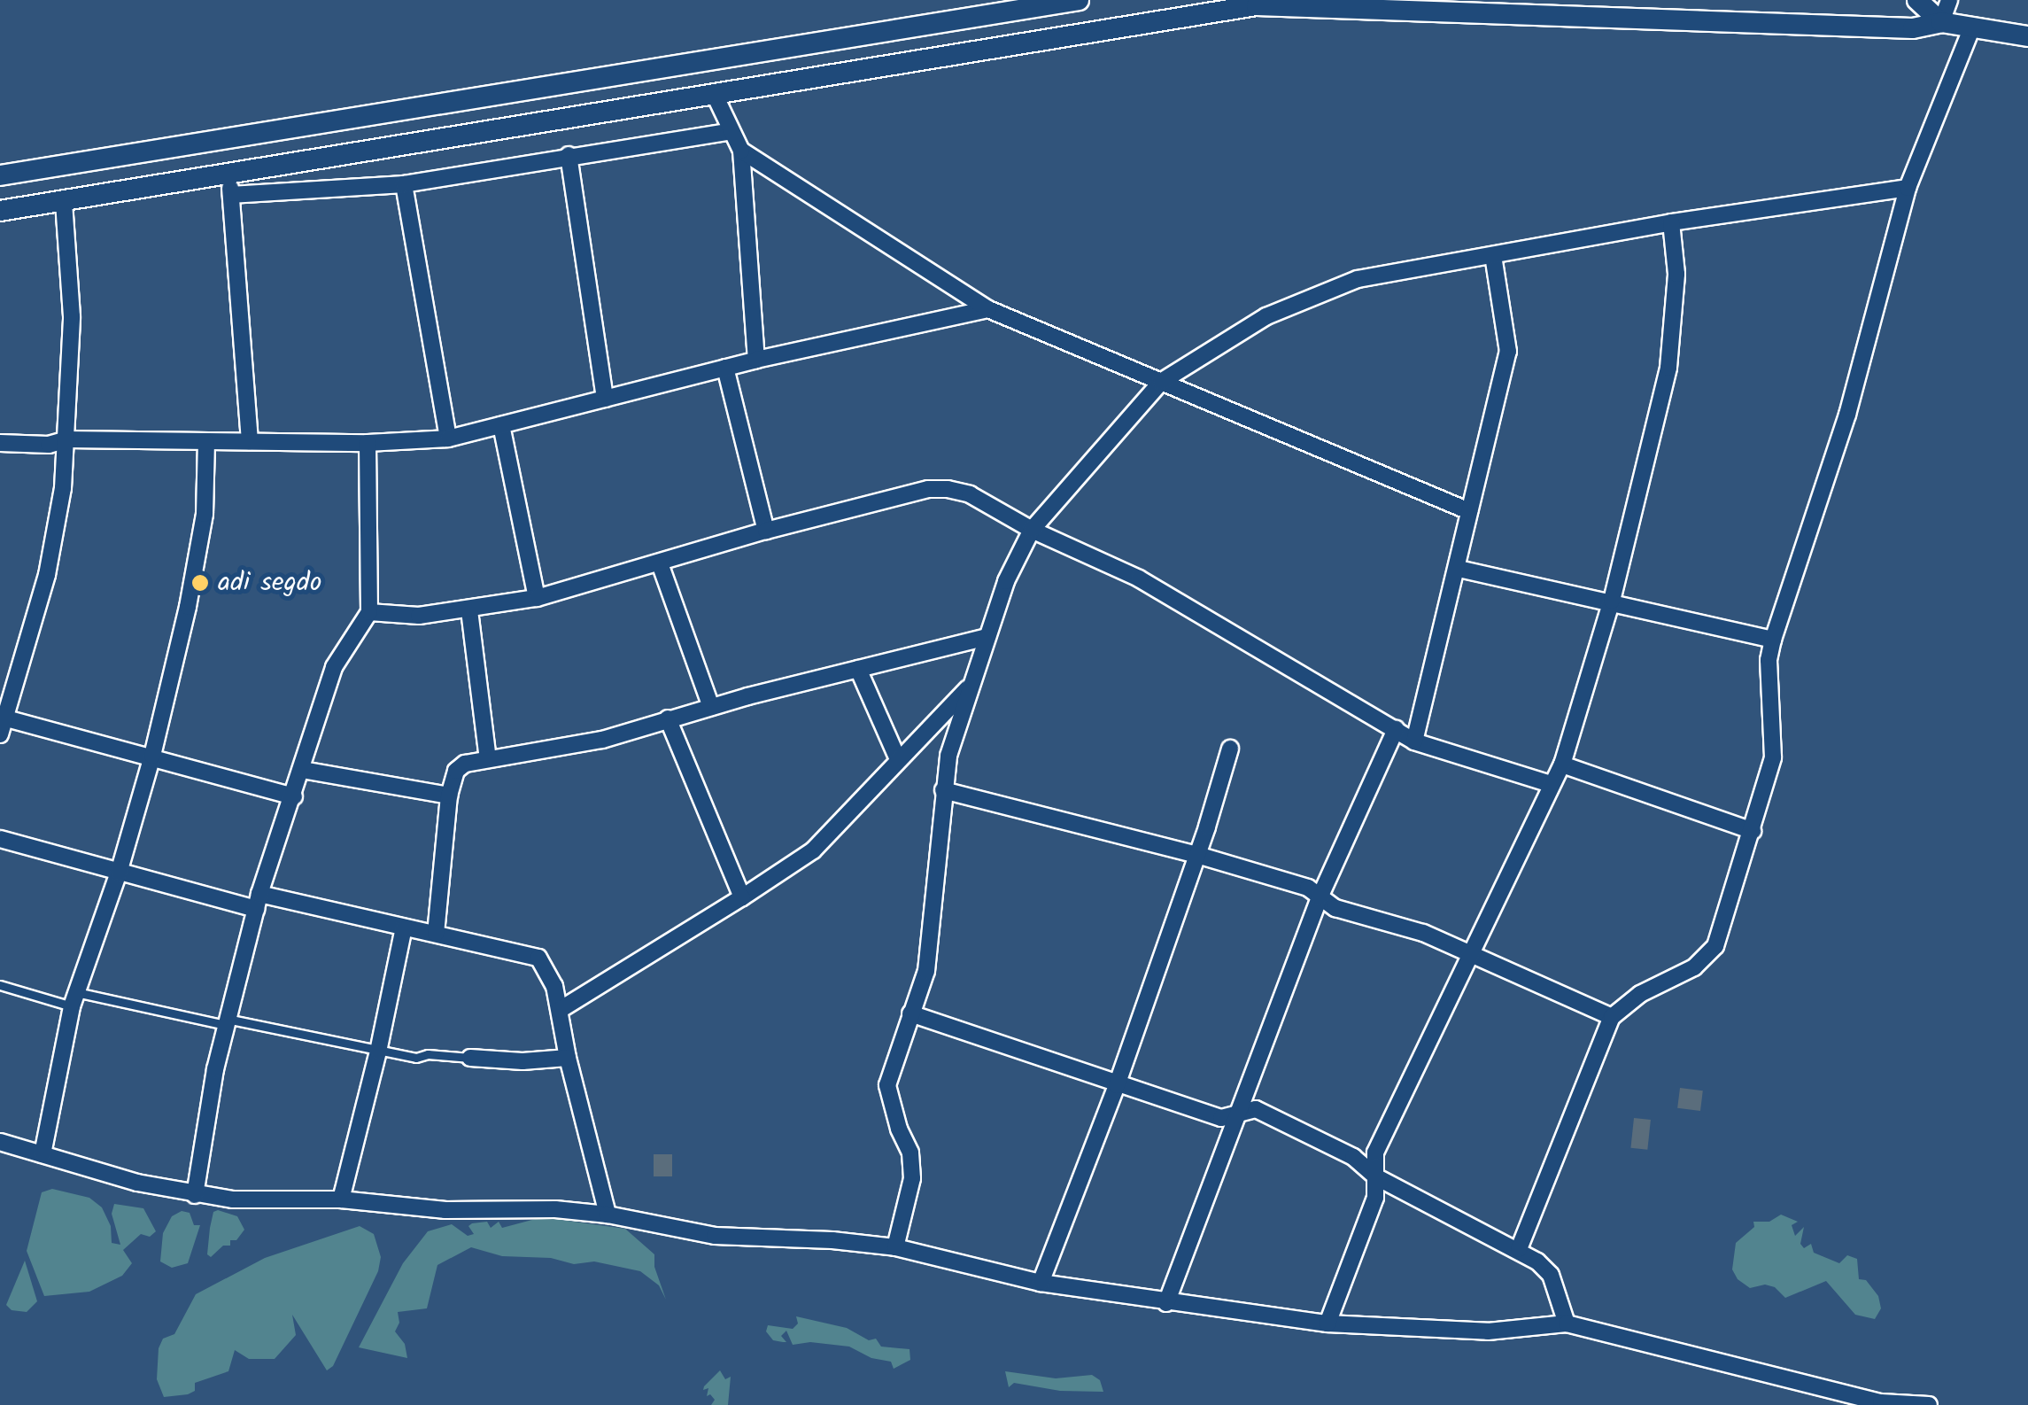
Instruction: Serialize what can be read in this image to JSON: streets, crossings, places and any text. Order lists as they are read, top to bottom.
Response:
{
  "places": ["adi segdo"]
}
